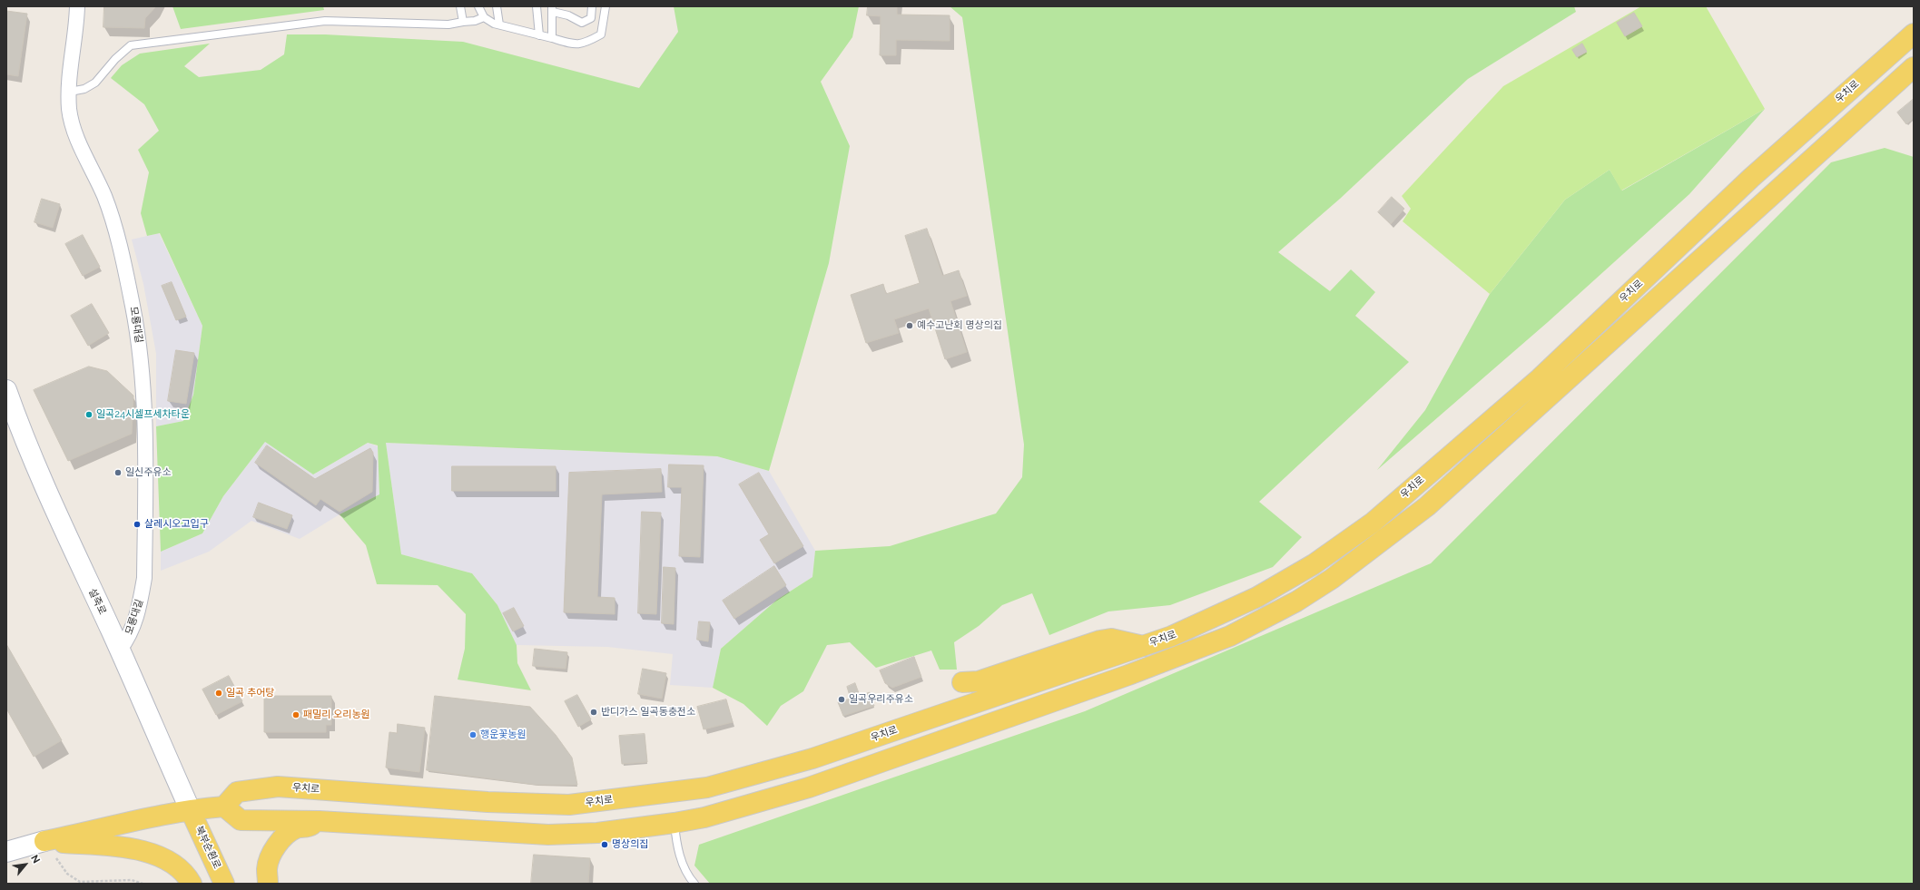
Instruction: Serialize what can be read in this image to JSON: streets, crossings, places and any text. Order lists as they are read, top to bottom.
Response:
{
  "streets": {
    "main road": ["우치로", "설죽로", "북부순환로"],
    "street": ["모룡대길"]
  },
  "crossings": [
    ["모룡대길", "설죽로"],
    ["설죽로", "북부순환로"]
  ],
  "places": [
    "예수고난회 명상의집",
    "일곡24시셀프세차타운",
    "일신주유소",
    "살레시오고입구",
    "일곡 추어탕",
    "일곡우리주유소",
    "반디가스 일곡동충전소",
    "패밀리 오리농원",
    "행운꽃농원",
    "명상의집"
  ],
  "north": "top right"
}
